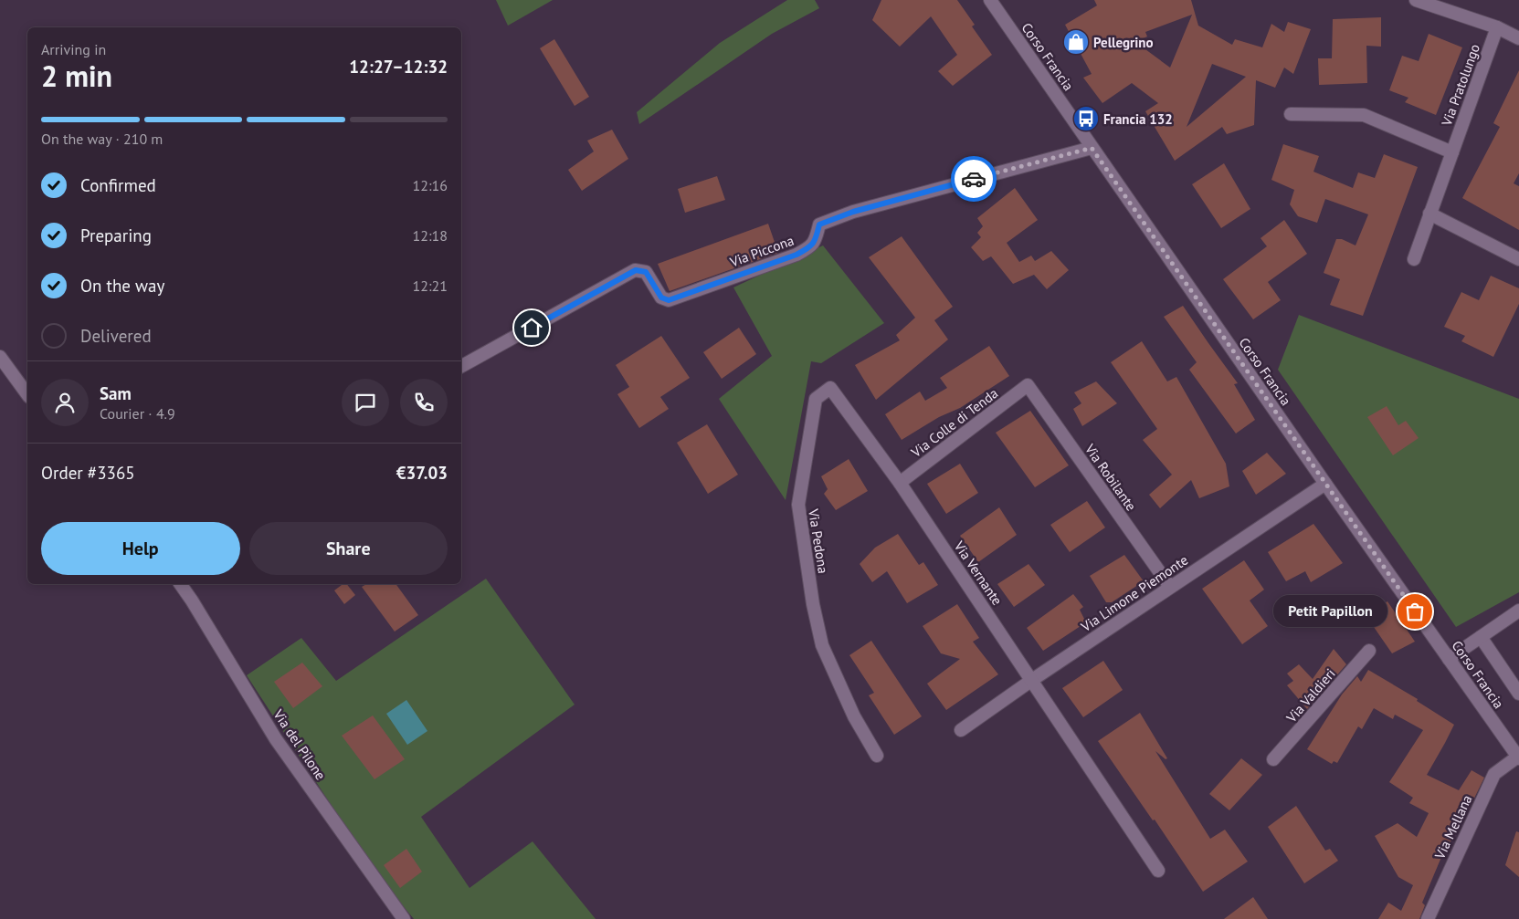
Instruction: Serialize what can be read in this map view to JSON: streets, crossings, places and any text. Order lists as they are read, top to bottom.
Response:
{
  "streets": {
    "street": [
      "Corso Francia",
      "Via Pratolungo",
      "Via Piccona",
      "Via Colle di Tenda",
      "Via Robilante",
      "Via Pedona",
      "Via Vernante",
      "Via Limone Piemonte",
      "Via Valdieri",
      "Via del Pilone",
      "Via Mellana"
    ]
  },
  "crossings": [
    ["Corso Francia", "Via Piccona"],
    ["Corso Francia", "Via Limone Piemonte"],
    ["Corso Francia", "Via Mellana"],
    ["Via Colle di Tenda", "Via Robilante"],
    ["Via Colle di Tenda", "Via Pedona"],
    ["Via Colle di Tenda", "Via Vernante"],
    ["Via Robilante", "Via Limone Piemonte"],
    ["Via Pedona", "Via Vernante"],
    ["Via Vernante", "Via Limone Piemonte"]
  ],
  "places": {
    "shop": ["Pellegrino"],
    "bus stop": ["Francia 132"],
    "other": ["Petit Papillon"]
  },
  "page": {
    "heading": ["2 min", "Arriving in", "12:27–12:32"],
    "panel": [
      "Sam",
      "Courier · 4.9",
      "Order #3365",
      "€37.03"
    ],
    "bar": "On the way · 210 m",
    "list": [
      ["Confirmed", "12:16"],
      ["Preparing", "12:18"],
      ["On the way", "12:21"],
      "Delivered"
    ],
    "buttons": ["Help", "Share"],
    "bubble": "Petit Papillon"
  }
}
